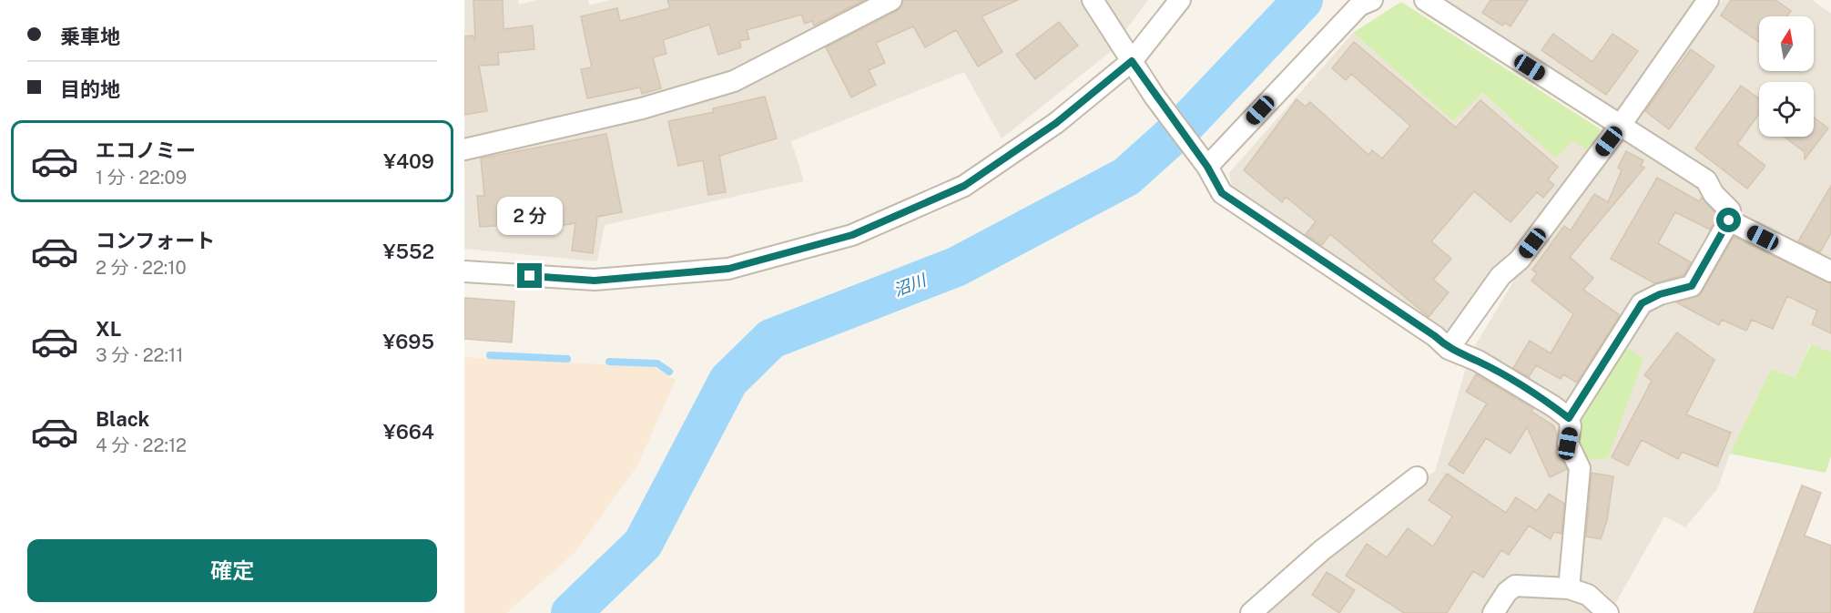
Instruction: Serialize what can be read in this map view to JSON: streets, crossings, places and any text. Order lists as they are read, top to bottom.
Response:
{
  "water": ["沼川"],
  "north": "top",
  "page": {
    "banner": ["乗車地", "目的地"],
    "list": [
      {
        "name": "エコノミー",
        "note": "1 分 · 22:09",
        "value": "¥409"
      },
      {
        "name": "コンフォート",
        "note": "2 分 · 22:10",
        "value": "¥552"
      },
      {
        "name": "XL",
        "note": "3 分 · 22:11",
        "value": "¥695"
      },
      {
        "name": "Black",
        "note": "4 分 · 22:12",
        "value": "¥664"
      }
    ],
    "bubble": "2 分",
    "buttons": "確定"
  }
}
